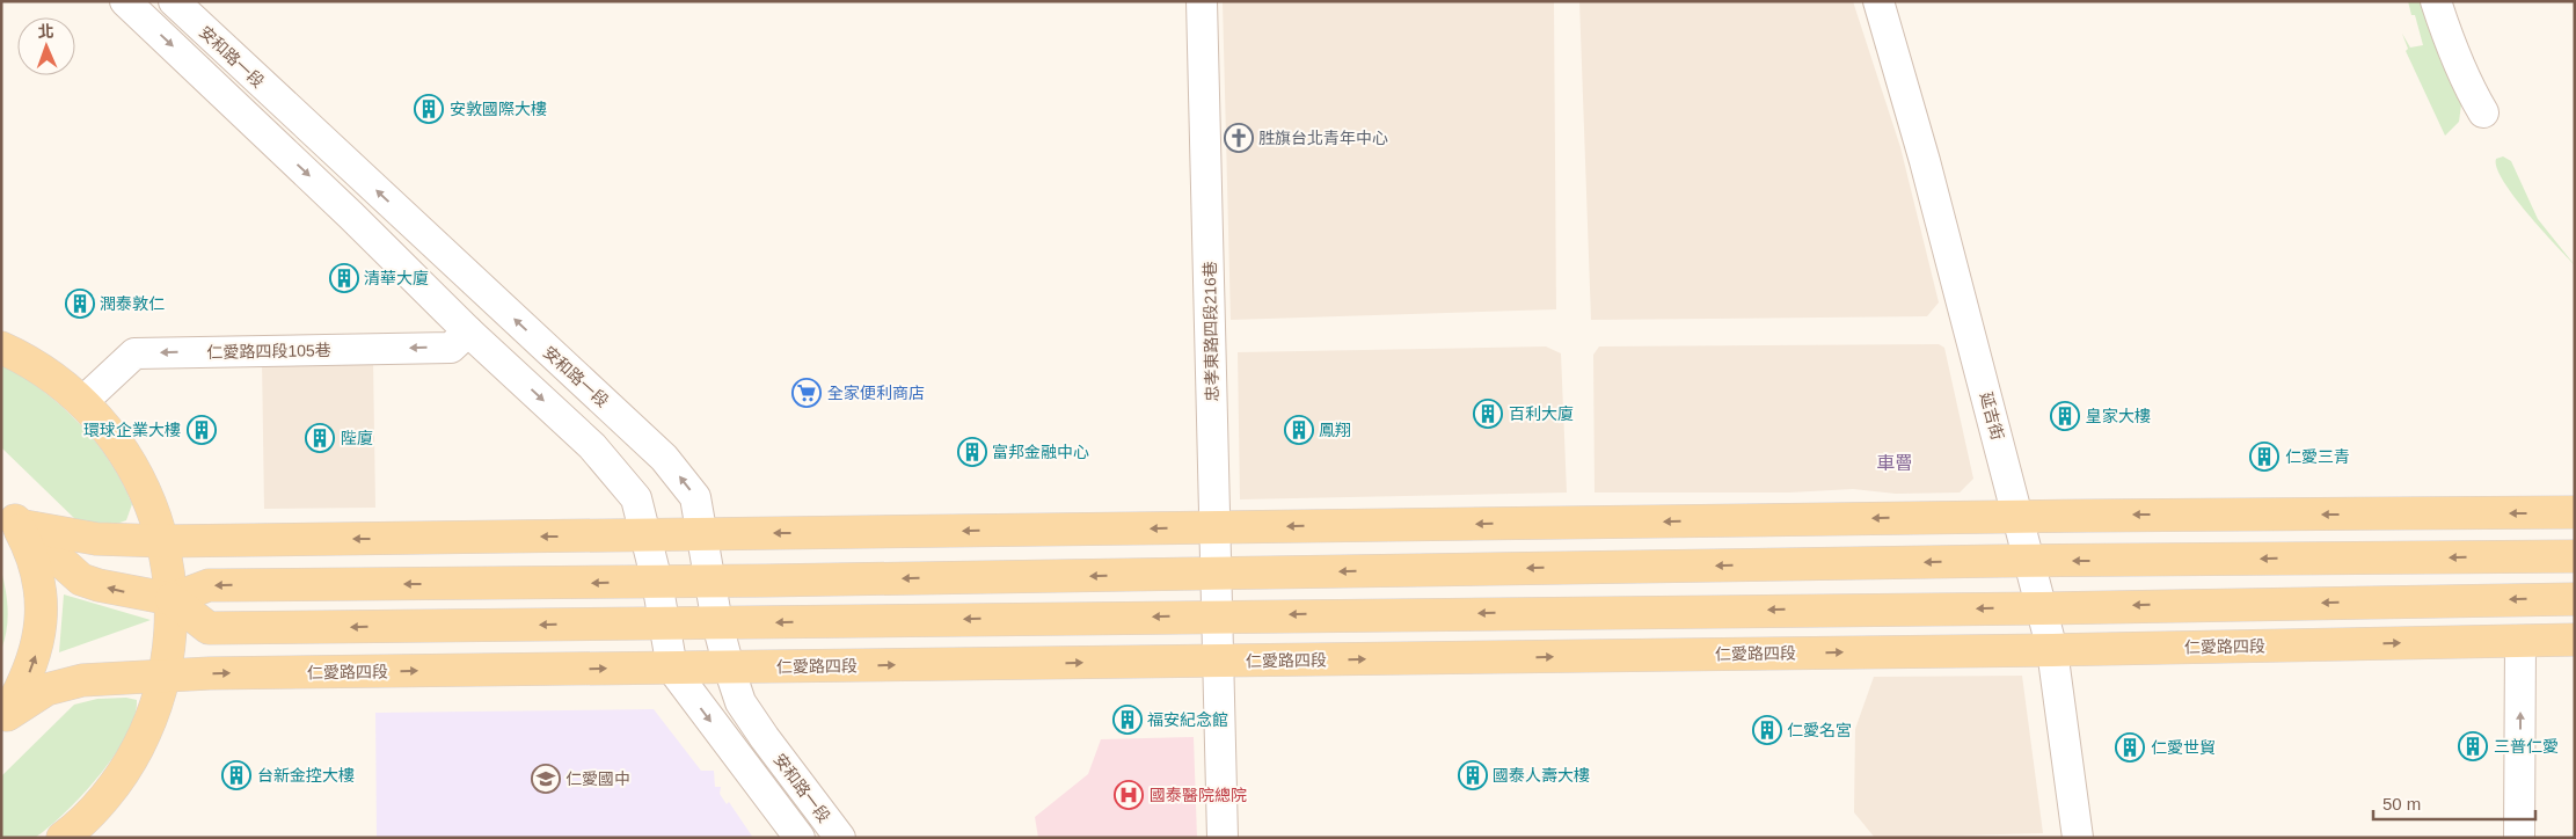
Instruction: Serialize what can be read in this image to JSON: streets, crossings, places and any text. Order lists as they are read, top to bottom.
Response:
{
  "streets": {
    "main road": ["仁愛路四段"],
    "street": [
      "安和路一段",
      "忠孝東路四段216巷",
      "仁愛路四段105巷",
      "延吉街"
    ]
  },
  "crossings": [
    ["安和路一段", "仁愛路四段105巷"],
    ["安和路一段", "仁愛路四段"],
    ["忠孝東路四段216巷", "仁愛路四段"],
    ["延吉街", "仁愛路四段"]
  ],
  "one_way": ["仁愛路四段105巷"],
  "districts": ["車罾"],
  "places": {
    "building": [
      "安敦國際大樓",
      "清華大廈",
      "潤泰敦仁",
      "百利大廈",
      "皇家大樓",
      "環球企業大樓",
      "鳳翔",
      "陛廈",
      "富邦金融中心",
      "仁愛三青",
      "福安紀念館",
      "仁愛名宮",
      "三普仁愛",
      "仁愛世貿",
      "台新金控大樓",
      "國泰人壽大樓"
    ],
    "church": ["胜旗台北青年中心"],
    "supermarket": ["全家便利商店"],
    "school or university": ["仁愛國中"],
    "hospital": ["國泰醫院總院"]
  },
  "scale_bar": "50 m",
  "north": "top"
}
